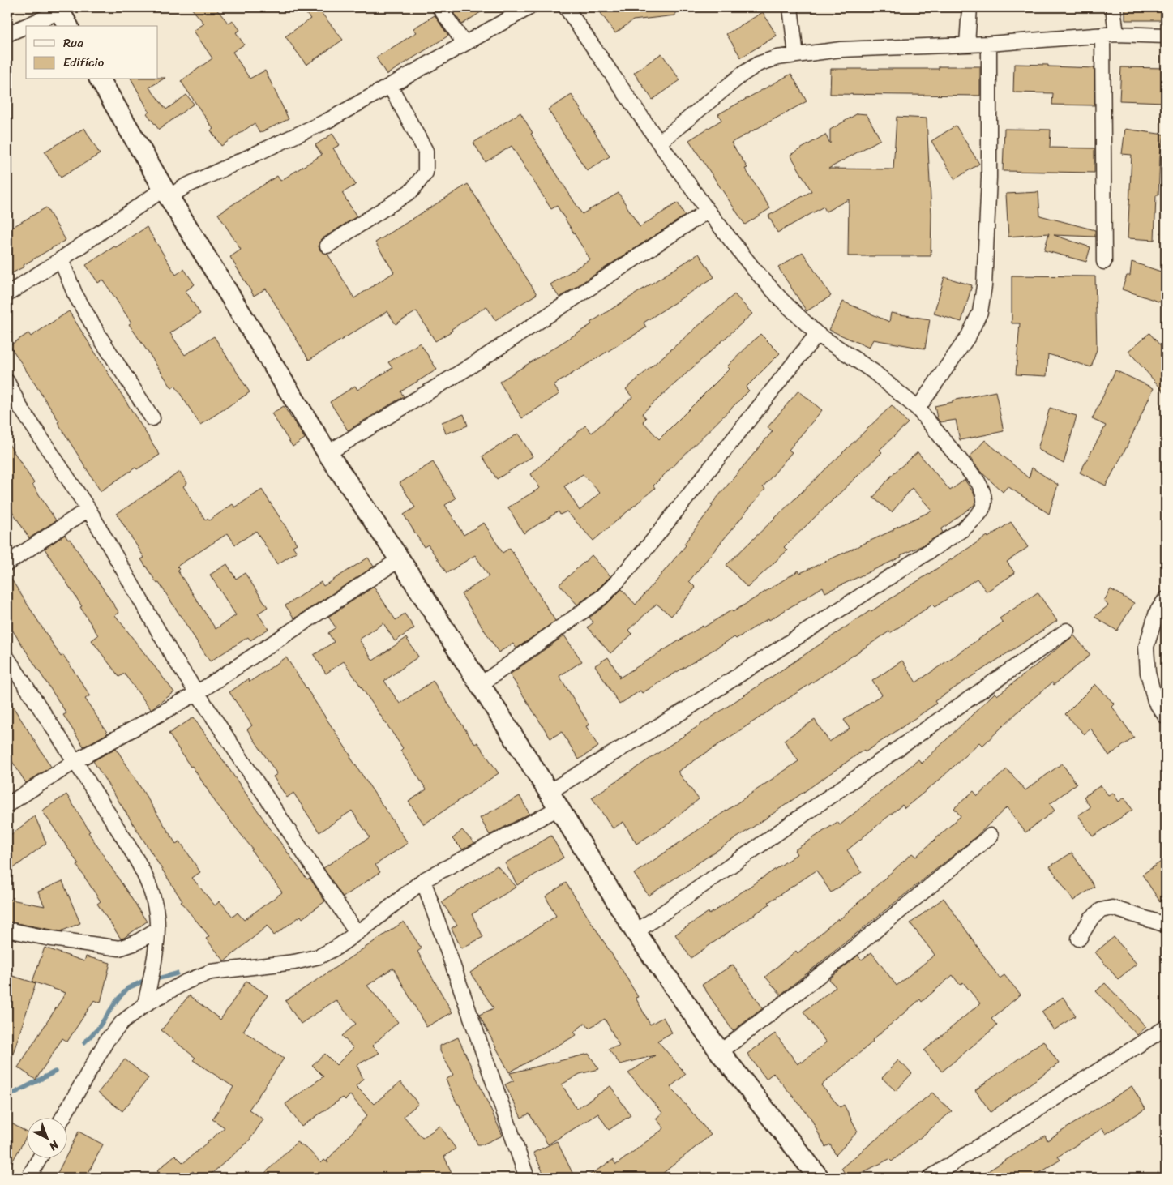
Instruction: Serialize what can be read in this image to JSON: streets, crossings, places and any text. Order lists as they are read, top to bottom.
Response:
{
  "legend": ["Rua", "Edifício"],
  "north": "bottom right"
}
